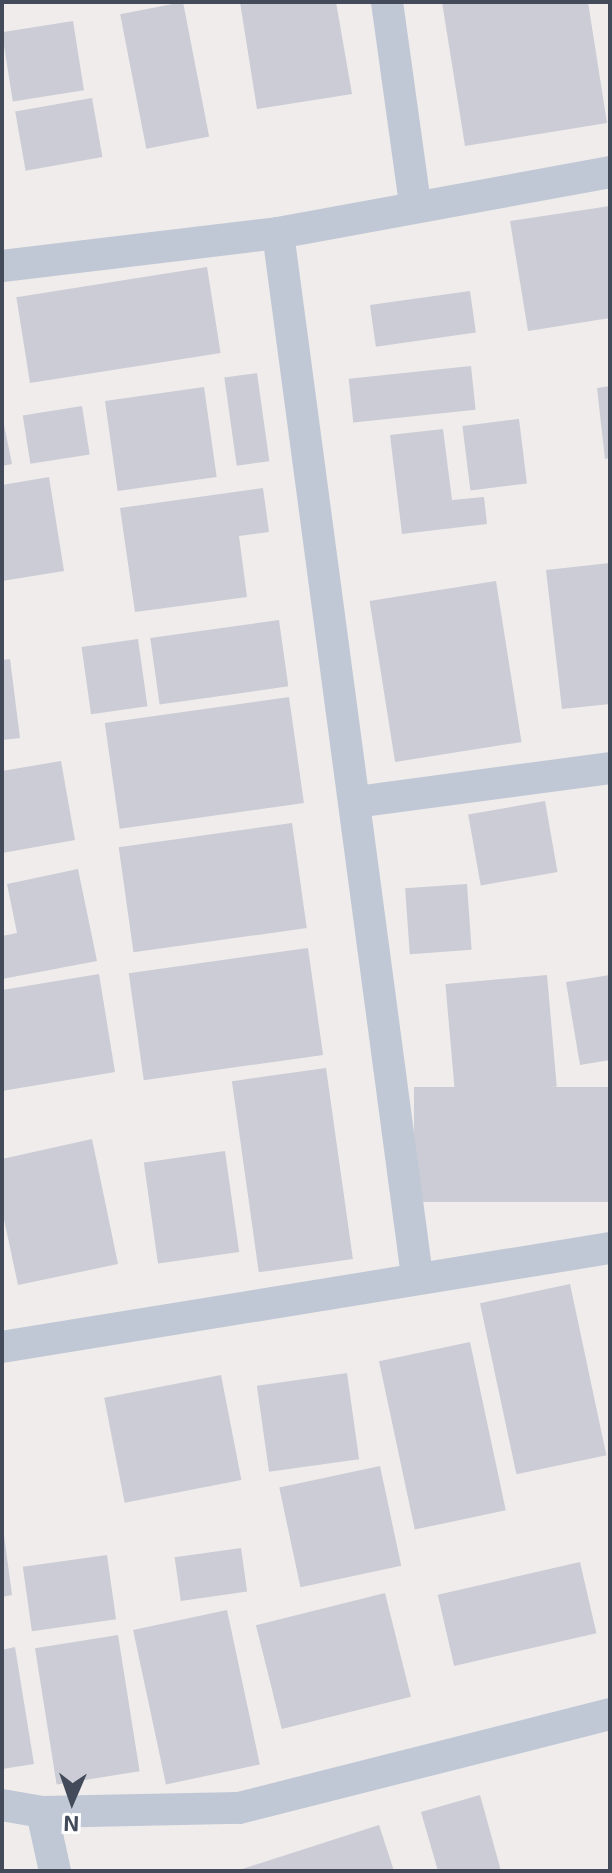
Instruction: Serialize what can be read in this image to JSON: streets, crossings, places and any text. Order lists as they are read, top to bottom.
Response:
{
  "north": "bottom"
}
